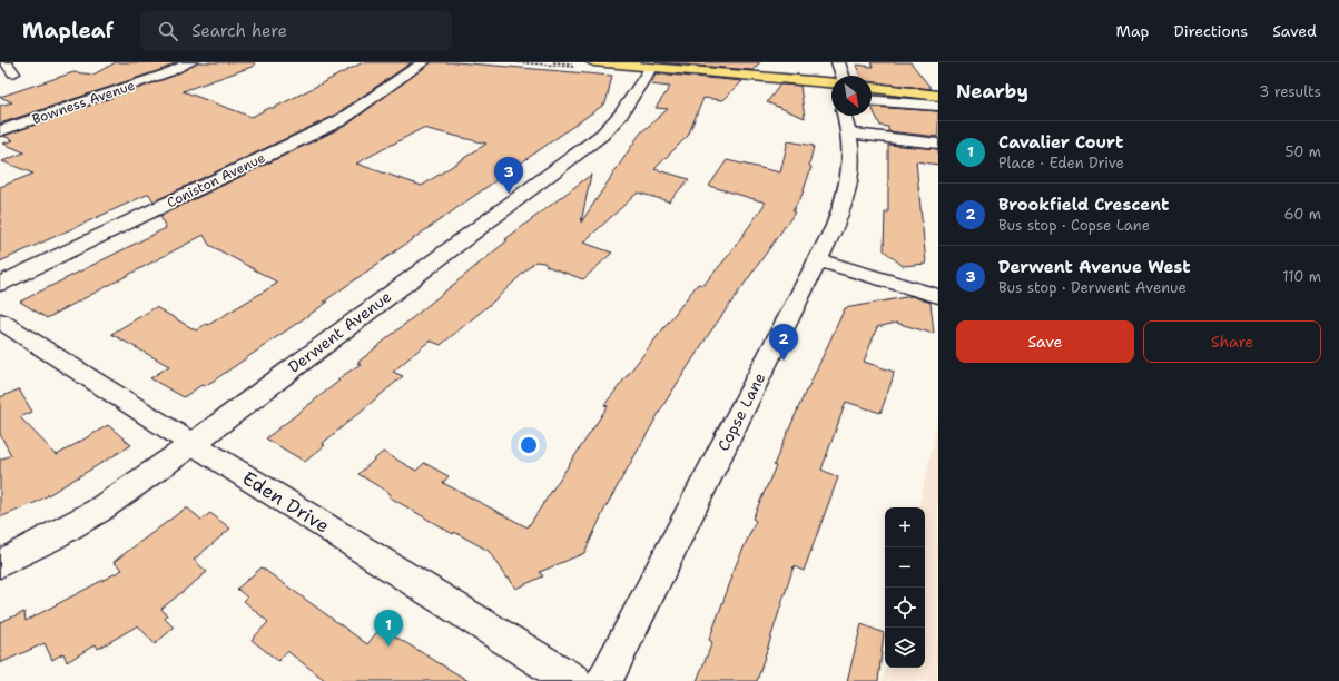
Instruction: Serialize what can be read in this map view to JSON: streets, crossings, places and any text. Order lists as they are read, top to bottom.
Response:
{
  "streets": {
    "street": [
      "Bowness Avenue",
      "Coniston Avenue",
      "Derwent Avenue",
      "Copse Lane",
      "Eden Drive"
    ]
  },
  "crossings": [
    ["Derwent Avenue", "Eden Drive"]
  ],
  "north": "bottom right",
  "page": {
    "header": "Mapleaf",
    "search": "Search here",
    "nav": ["Map", "Directions", "Saved"],
    "heading": ["Nearby", "3 results"],
    "list": [
      {
        "mark": "1",
        "name": "Cavalier Court",
        "note": "Place · Eden Drive",
        "value": "50 m"
      },
      {
        "mark": "2",
        "name": "Brookfield Crescent",
        "note": "Bus stop · Copse Lane",
        "value": "60 m"
      },
      {
        "mark": "3",
        "name": "Derwent Avenue West",
        "note": "Bus stop · Derwent Avenue",
        "value": "110 m"
      }
    ],
    "pins": ["3", "2", "1"],
    "buttons": ["Save", "Share"],
    "map_buttons": ["+", "−"]
  }
}
